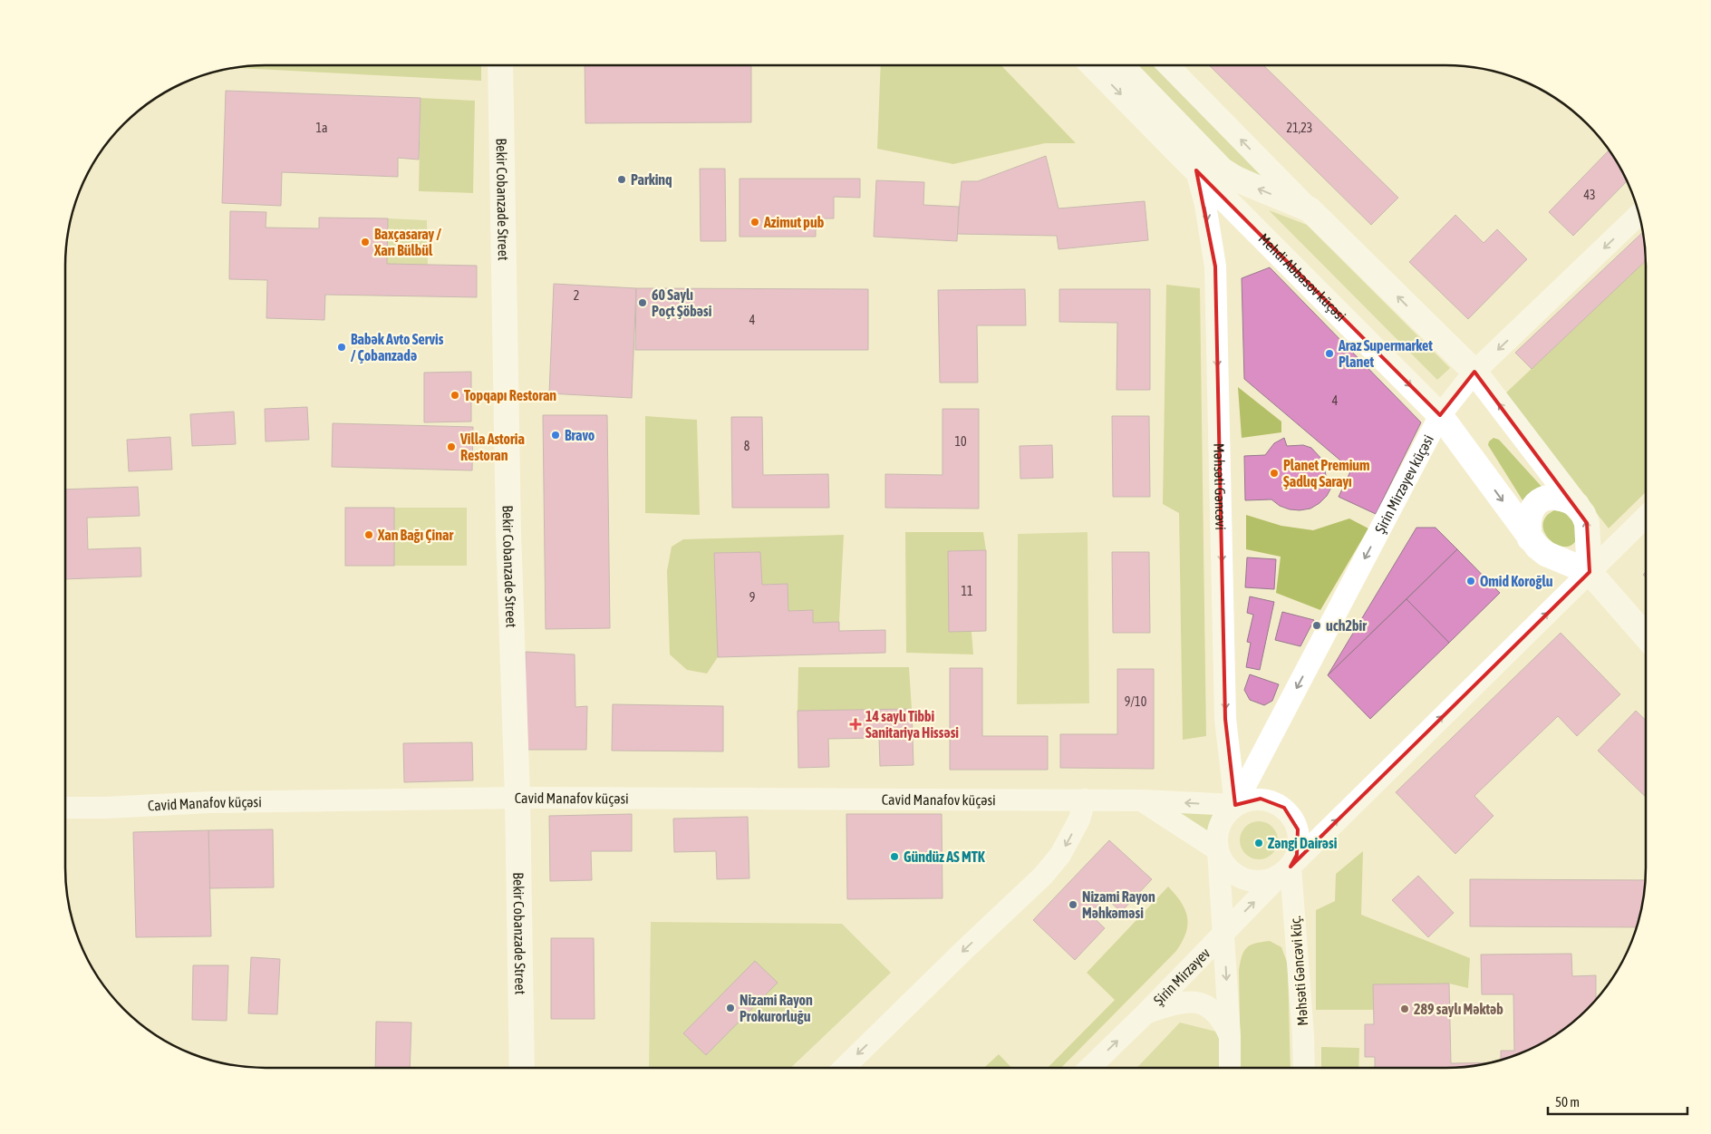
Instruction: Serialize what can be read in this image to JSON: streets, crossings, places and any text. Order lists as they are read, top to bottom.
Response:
{
  "streets": {
    "street": [
      "Bekir Cobanzade Street",
      "Mehdi Abbasov küçəsi",
      "Şirin Mirzəyev küçəsi",
      "Məhsəti Gəncəvi",
      "Cavid Manafov küçəsi",
      "Məhsəti Gəncəvi küç.",
      "Şirin Mirzəyev"
    ]
  },
  "crossings": [
    ["Bekir Cobanzade Street", "Cavid Manafov küçəsi"],
    ["Mehdi Abbasov küçəsi", "Şirin Mirzəyev küçəsi"],
    ["Mehdi Abbasov küçəsi", "Məhsəti Gəncəvi"],
    ["Şirin Mirzəyev küçəsi", "Məhsəti Gəncəvi"],
    ["Şirin Mirzəyev küçəsi", "Cavid Manafov küçəsi"],
    ["Şirin Mirzəyev küçəsi", "Məhsəti Gəncəvi küç."],
    ["Şirin Mirzəyev küçəsi", "Şirin Mirzəyev"],
    ["Məhsəti Gəncəvi", "Cavid Manafov küçəsi"],
    ["Məhsəti Gəncəvi", "Məhsəti Gəncəvi küç."],
    ["Məhsəti Gəncəvi", "Şirin Mirzəyev"],
    ["Cavid Manafov küçəsi", "Məhsəti Gəncəvi küç."],
    ["Cavid Manafov küçəsi", "Şirin Mirzəyev"],
    ["Məhsəti Gəncəvi küç.", "Şirin Mirzəyev"]
  ],
  "one_way": ["Məhsəti Gəncəvi"],
  "places": {
    "other": [
      "Parkinq",
      "Azimut pub",
      "Baxçasaray / Xarı Bülbül",
      "60 Saylı Poçt Şöbəsi",
      "Babək Avto Servis / Çobanzadə",
      "Araz Supermarket Planet",
      "Topqapı Restoran",
      "Bravo",
      "Villa Astoria Restoran",
      "Planet Premium Şadlıq Sarayı",
      "Xan Bağı Çinar",
      "Omid Koroğlu",
      "uch2bir",
      "Zəngi Dairəsi",
      "Gündüz AS MTK",
      "Nizami Rayon Məhkəməsi",
      "Nizami Rayon Prokurorluğu",
      "289 saylı Məktəb"
    ],
    "health": ["14 saylı Tibbi Sanitariya Hissəsi"]
  },
  "house_numbers": [
    "1a",
    "21,23",
    "43",
    "2",
    "4",
    "4",
    "10",
    "8",
    "11",
    "9",
    "9/10"
  ],
  "scale_bar": "50 m"
}
